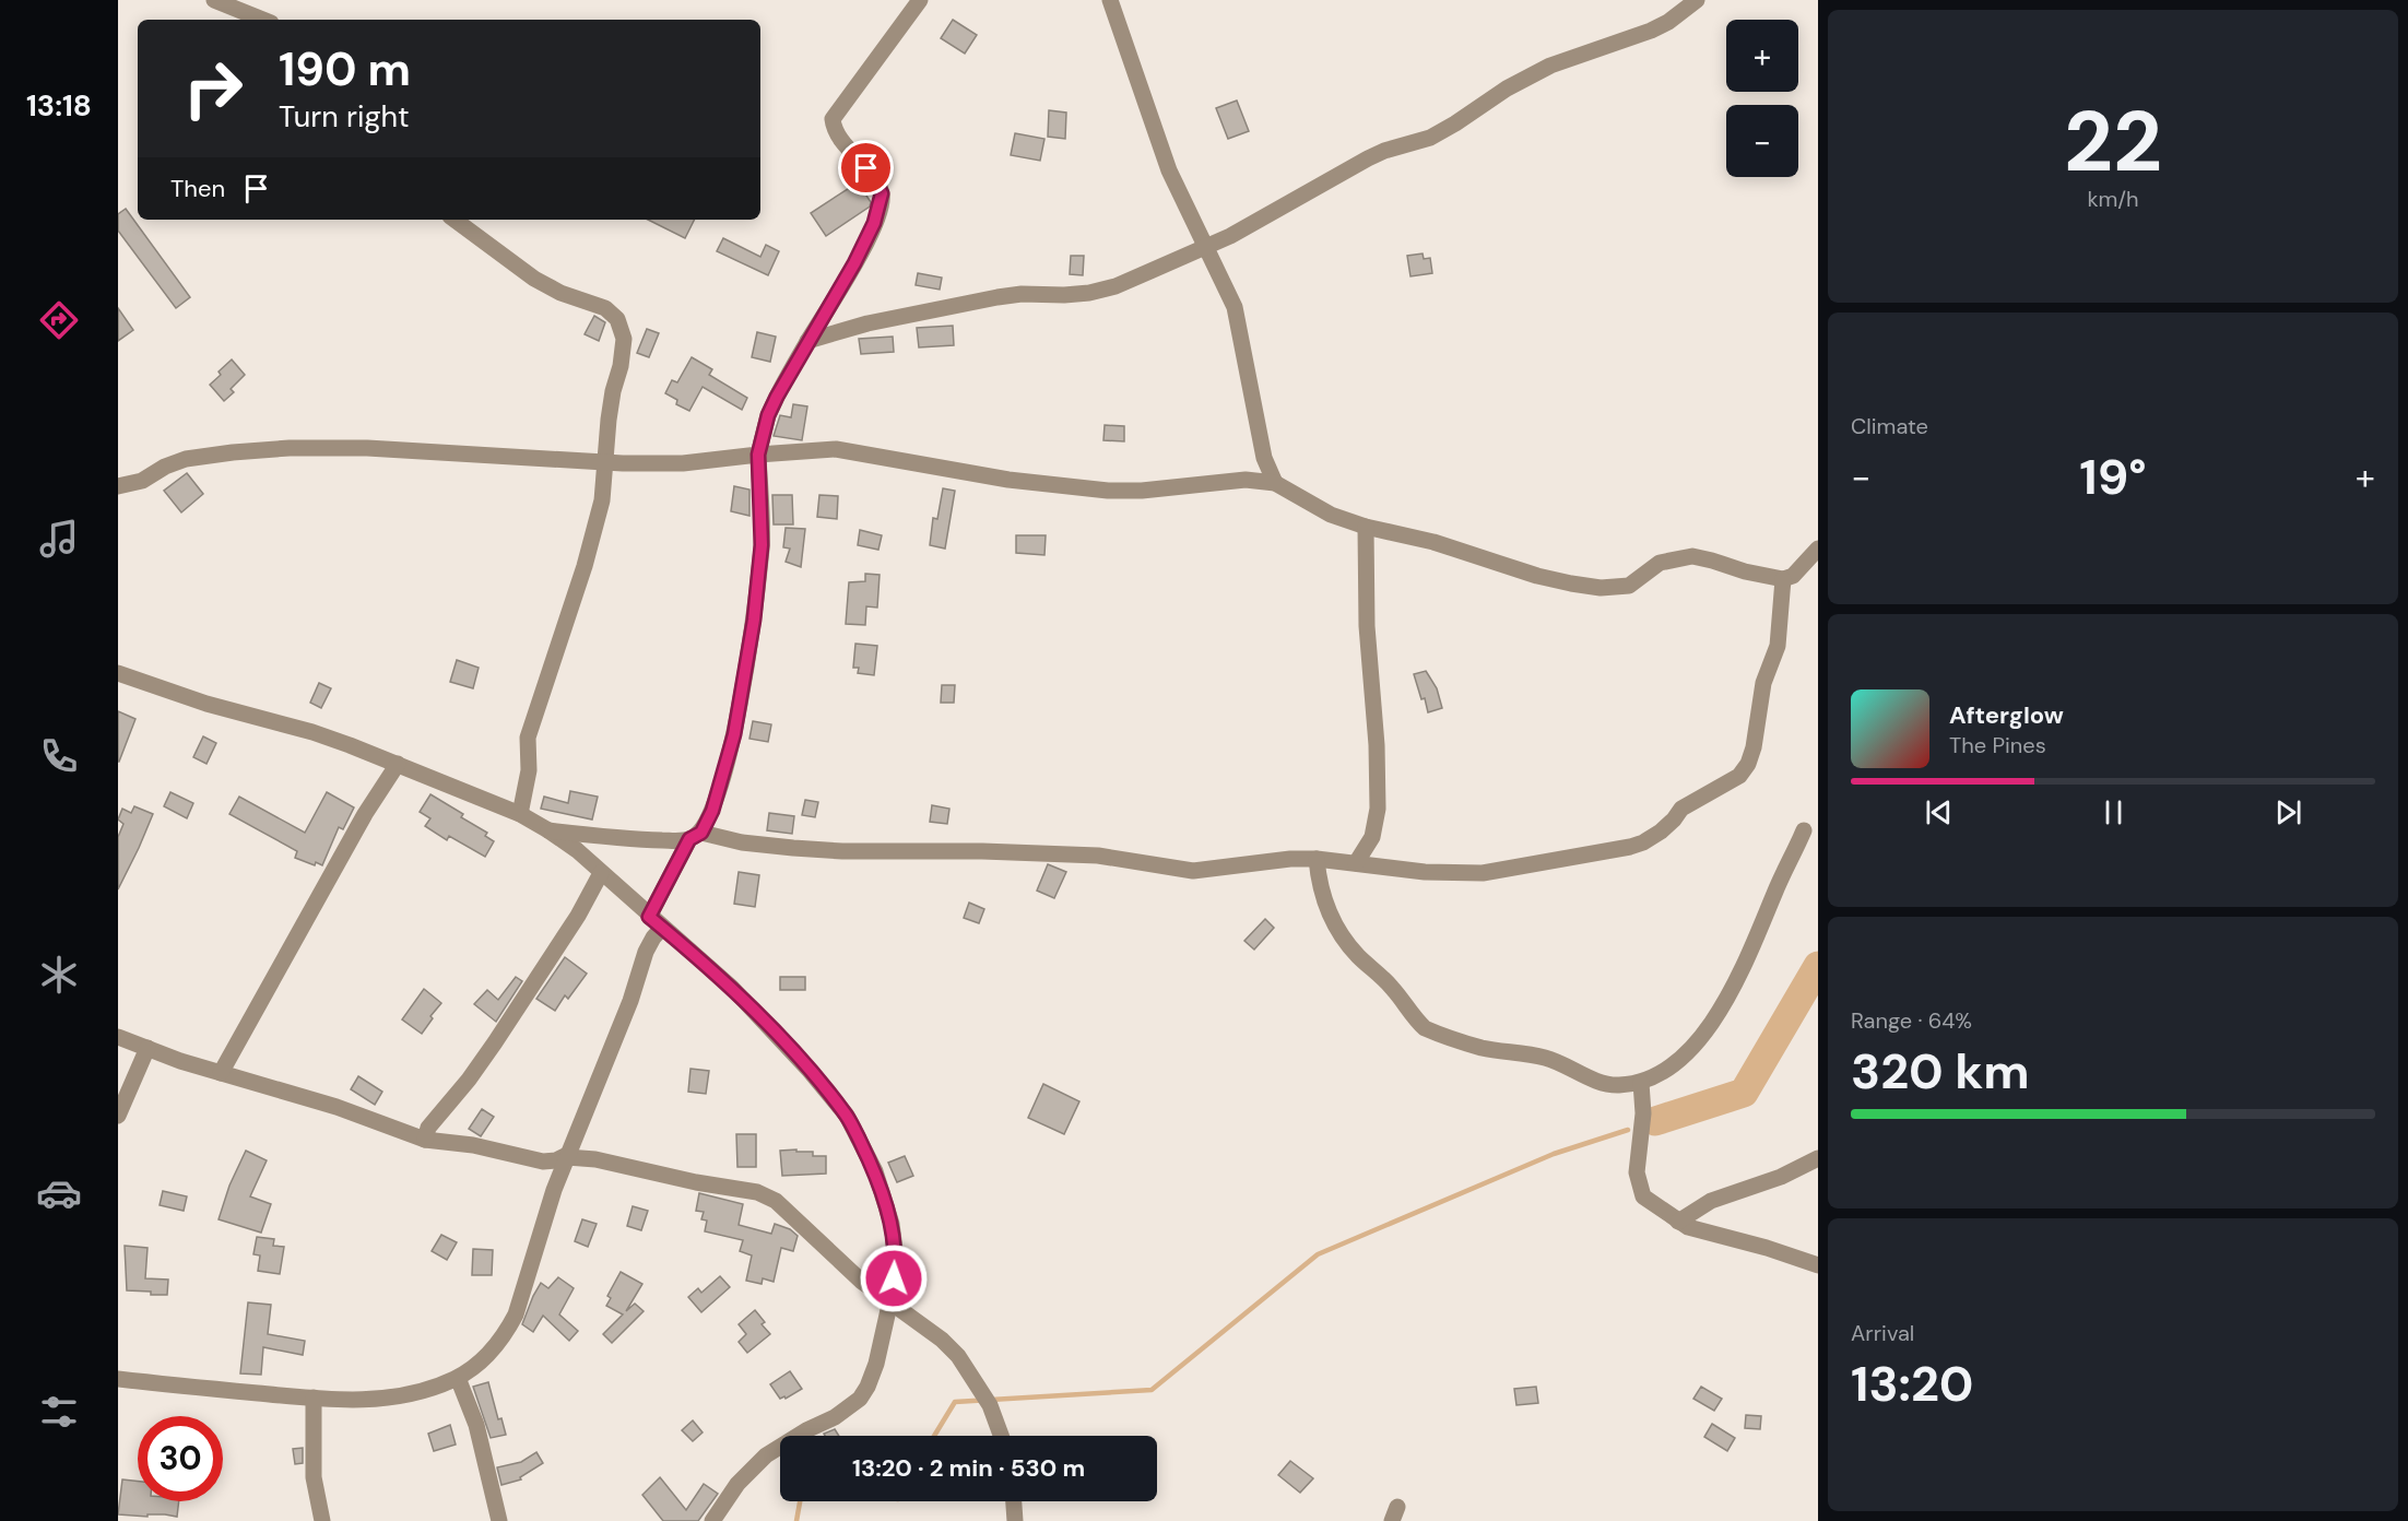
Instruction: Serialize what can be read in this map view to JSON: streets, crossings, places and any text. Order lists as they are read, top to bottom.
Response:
{
  "page": {
    "tabs": "13:18",
    "tile": [
      ["22", "km/h"],
      "Climate",
      ["Range · 64%", "320 km"],
      ["Arrival", "13:20"]
    ],
    "map_buttons": ["+", "−"],
    "turn": ["190 m", "Turn right"],
    "then": "Then",
    "heat": ["−", "19°", "+"],
    "song": ["Afterglow", "The Pines"],
    "limit": "30",
    "trip": "13:20 · 2 min · 530 m"
  }
}
